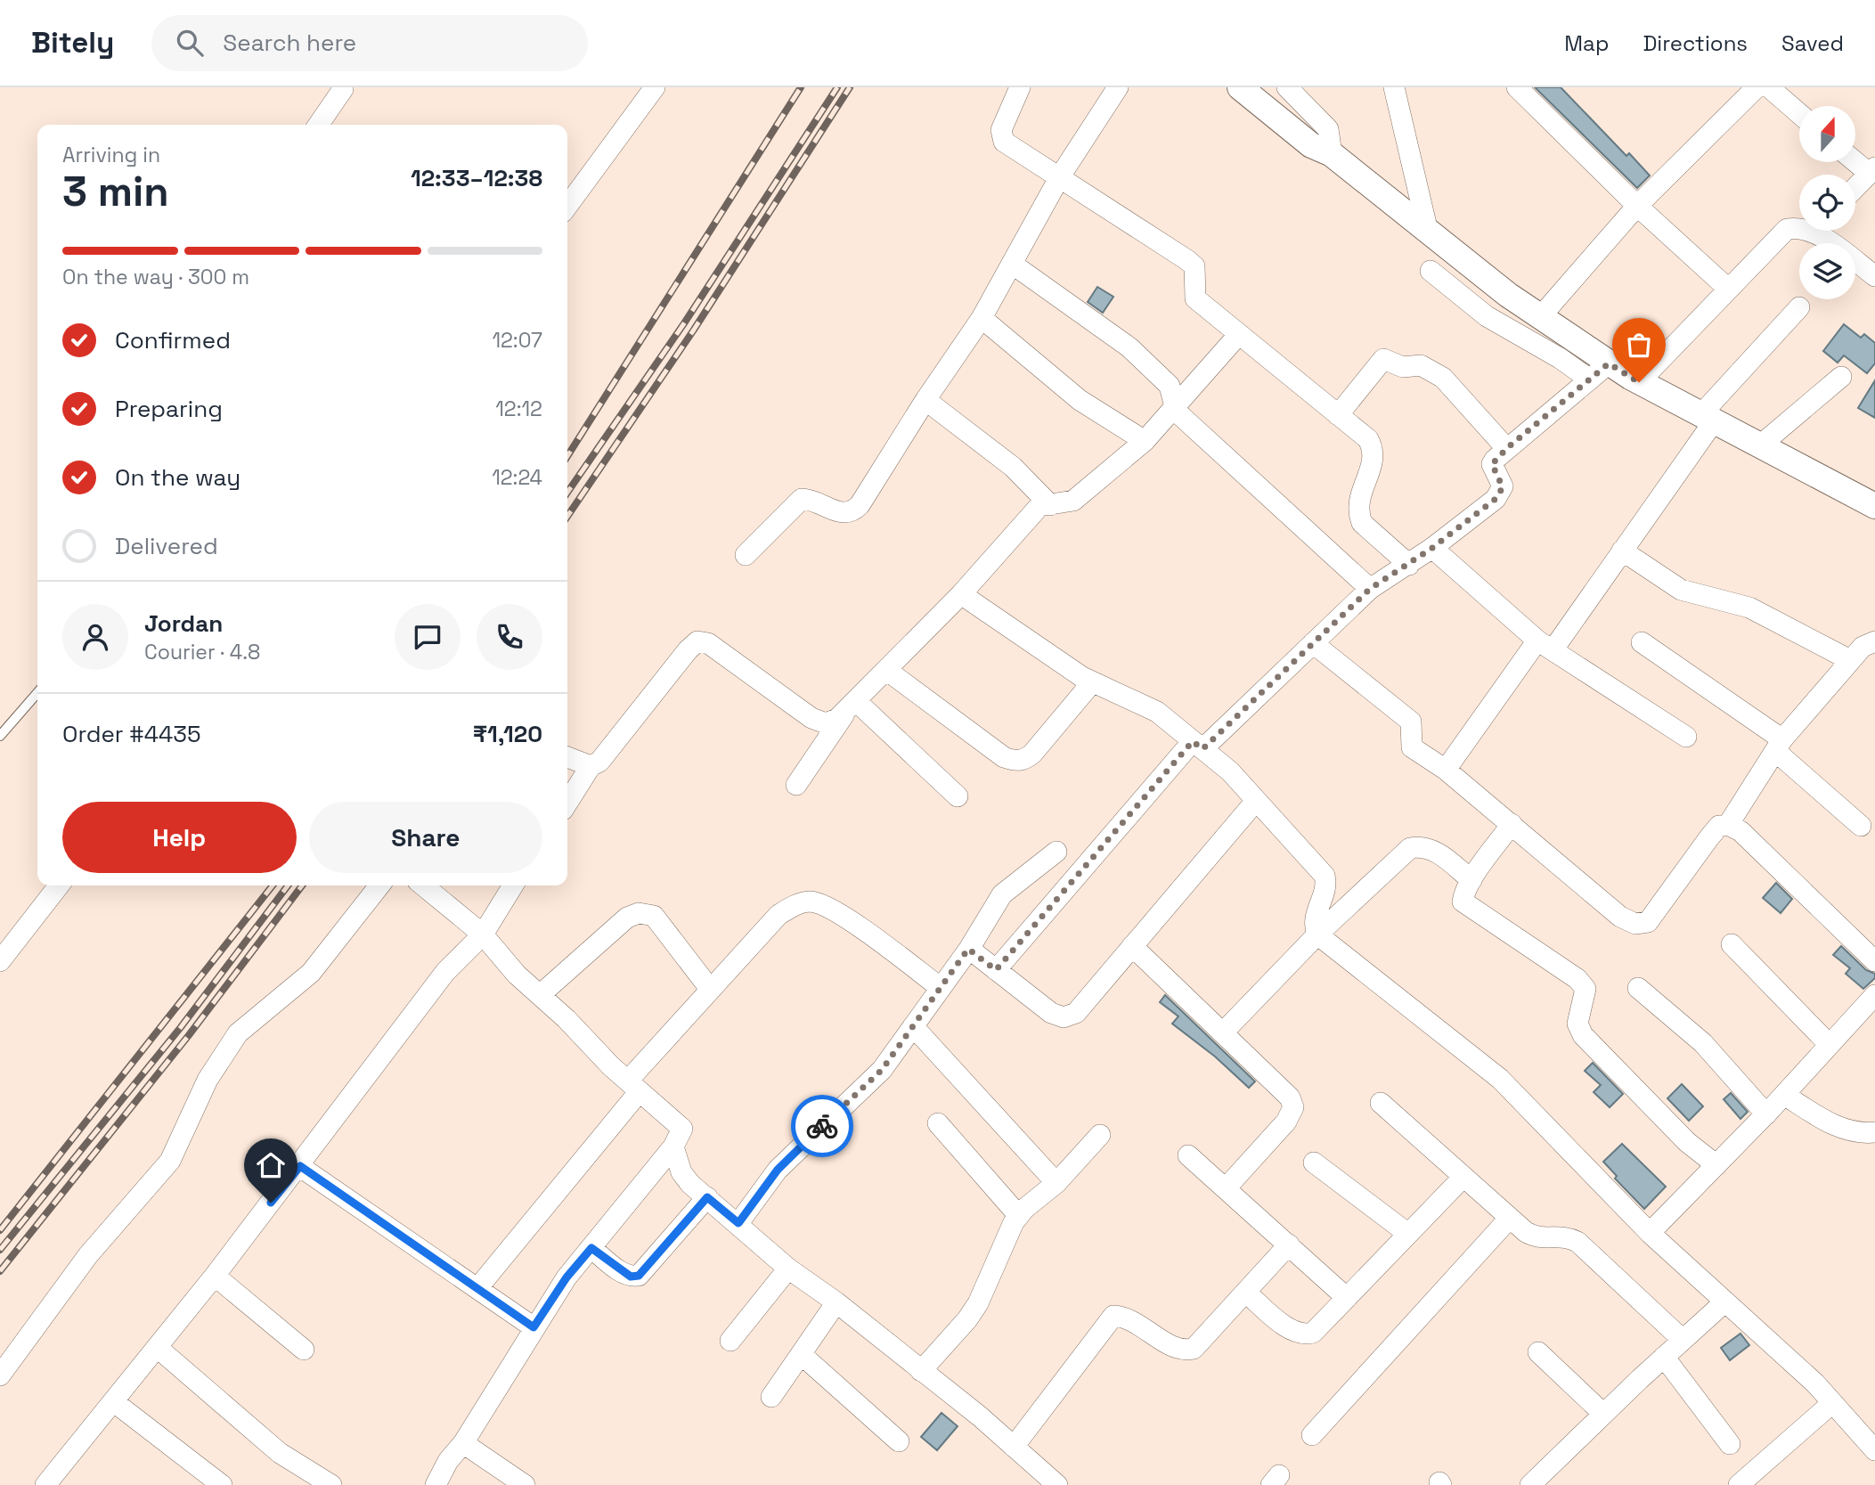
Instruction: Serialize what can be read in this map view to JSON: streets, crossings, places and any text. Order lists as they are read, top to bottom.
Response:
{
  "north": "top",
  "page": {
    "header": "Bitely",
    "search": "Search here",
    "nav": ["Map", "Directions", "Saved"],
    "heading": ["3 min", "Arriving in", "12:33–12:38"],
    "panel": [
      "Jordan",
      "Courier · 4.8",
      "Order #4435",
      "₹1,120"
    ],
    "bar": "On the way · 300 m",
    "list": [
      ["Confirmed", "12:07"],
      ["Preparing", "12:12"],
      ["On the way", "12:24"],
      "Delivered"
    ],
    "buttons": ["Help", "Share"]
  }
}
